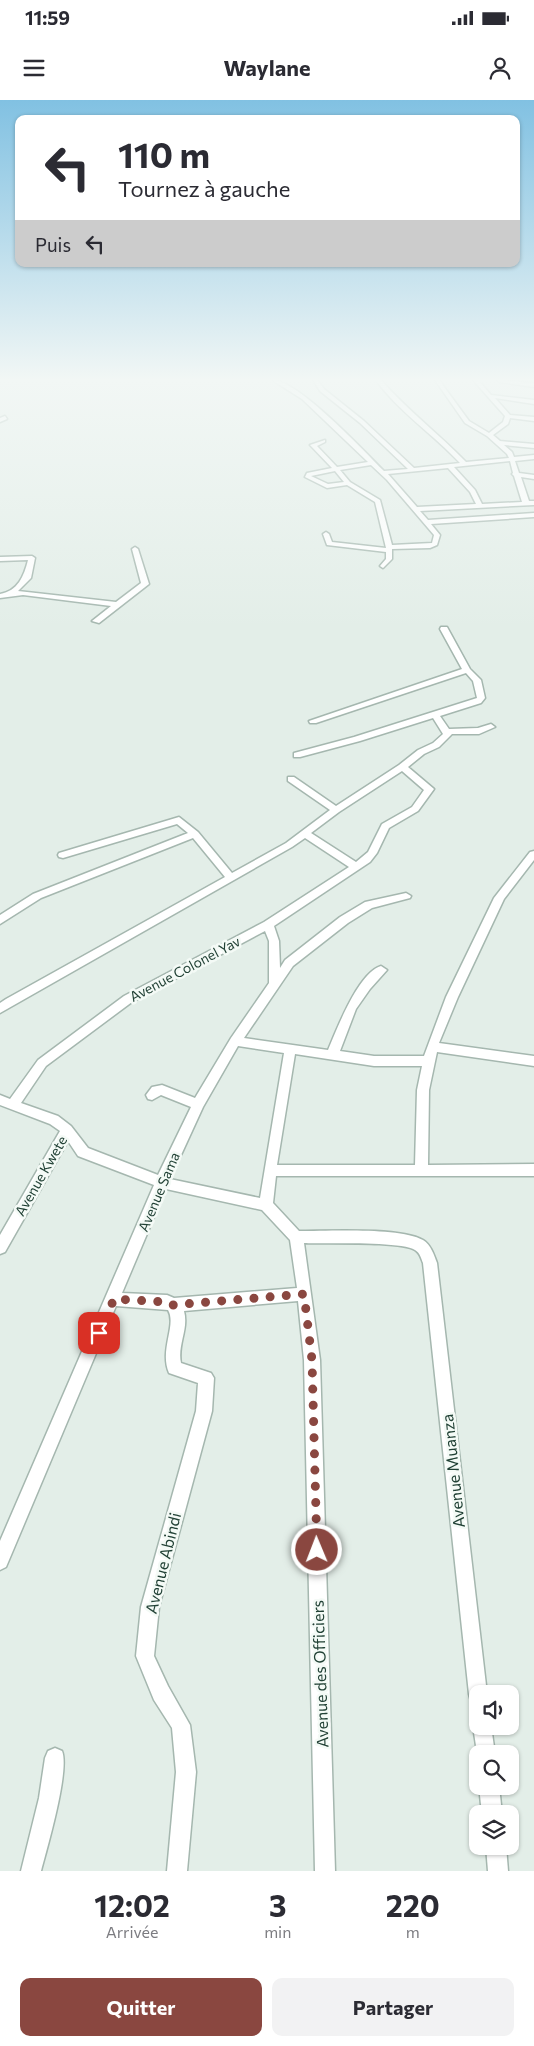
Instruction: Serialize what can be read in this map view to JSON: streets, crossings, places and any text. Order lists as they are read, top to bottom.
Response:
{
  "streets": {
    "street": [
      "Avenue Colonel Yav",
      "Avenue Kwete",
      "Avenue Sama",
      "Avenue Muanza",
      "Avenue Abindi",
      "Avenue des Officiers"
    ]
  },
  "crossings": [
    ["Avenue Muanza", "Avenue des Officiers"]
  ],
  "page": {
    "status": "11:59",
    "header": "Waylane",
    "turn": ["110 m", "Tournez à gauche"],
    "then": "Puis",
    "eta": [
      "12:02",
      "Arrivée",
      "3",
      "min",
      "220",
      "m"
    ],
    "buttons": ["Quitter", "Partager"]
  }
}
